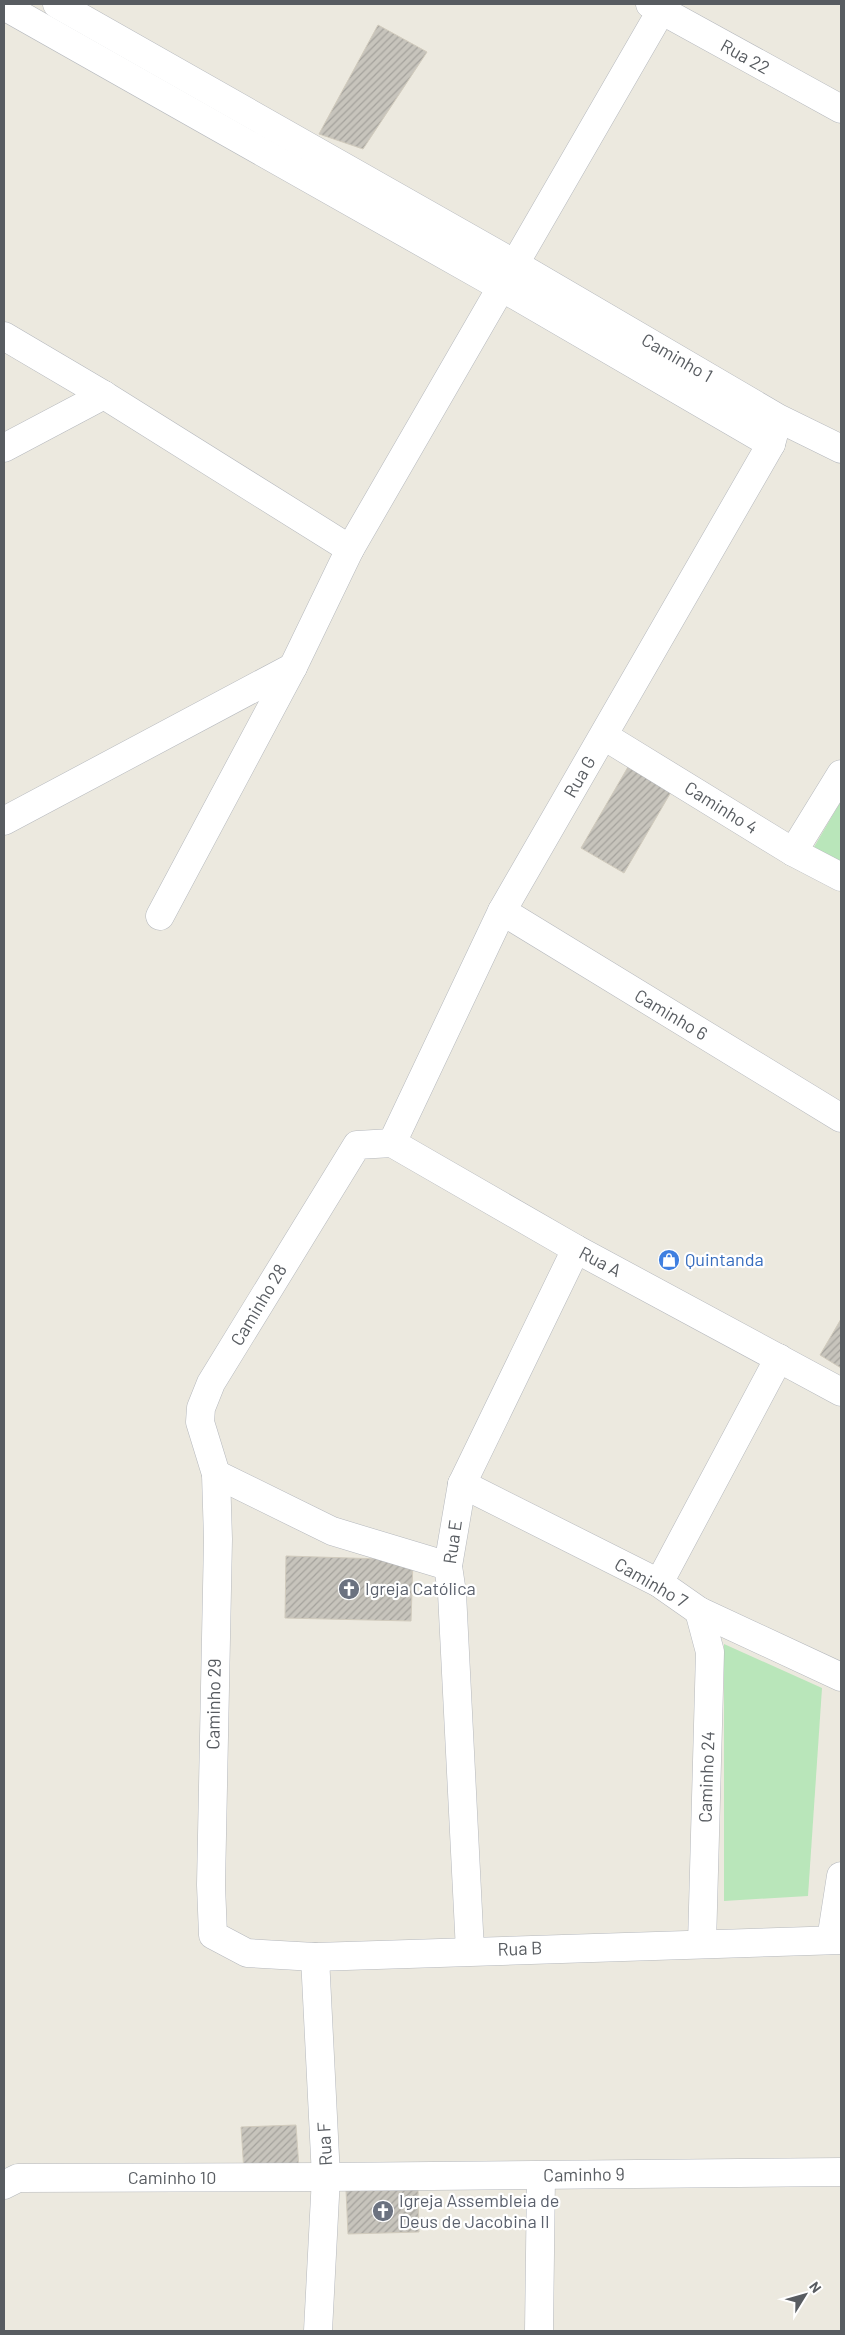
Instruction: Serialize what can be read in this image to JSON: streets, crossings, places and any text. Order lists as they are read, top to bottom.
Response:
{
  "streets": {
    "street": [
      "Rua 22",
      "Caminho 1",
      "Rua G",
      "Caminho 4",
      "Caminho 6",
      "Rua A",
      "Caminho 28",
      "Rua E",
      "Caminho 7",
      "Caminho 29",
      "Caminho 24",
      "Rua B",
      "Rua F",
      "Caminho 9",
      "Caminho 10"
    ]
  },
  "crossings": [
    ["Caminho 1", "Rua G"],
    ["Rua G", "Caminho 4"],
    ["Rua G", "Caminho 6"],
    ["Rua G", "Rua A"],
    ["Rua G", "Caminho 28"],
    ["Rua A", "Caminho 28"],
    ["Rua A", "Rua E"],
    ["Caminho 28", "Caminho 29"],
    ["Rua E", "Caminho 7"],
    ["Rua E", "Rua B"],
    ["Caminho 7", "Caminho 24"],
    ["Caminho 29", "Rua B"],
    ["Caminho 24", "Rua B"],
    ["Rua B", "Rua F"],
    ["Rua F", "Caminho 9"],
    ["Rua F", "Caminho 10"],
    ["Caminho 9", "Caminho 10"]
  ],
  "places": {
    "shop": ["Quintanda"],
    "church": ["Igreja Católica", "Igreja Assembleia de Deus de Jacobina II"]
  },
  "north": "top right"
}
